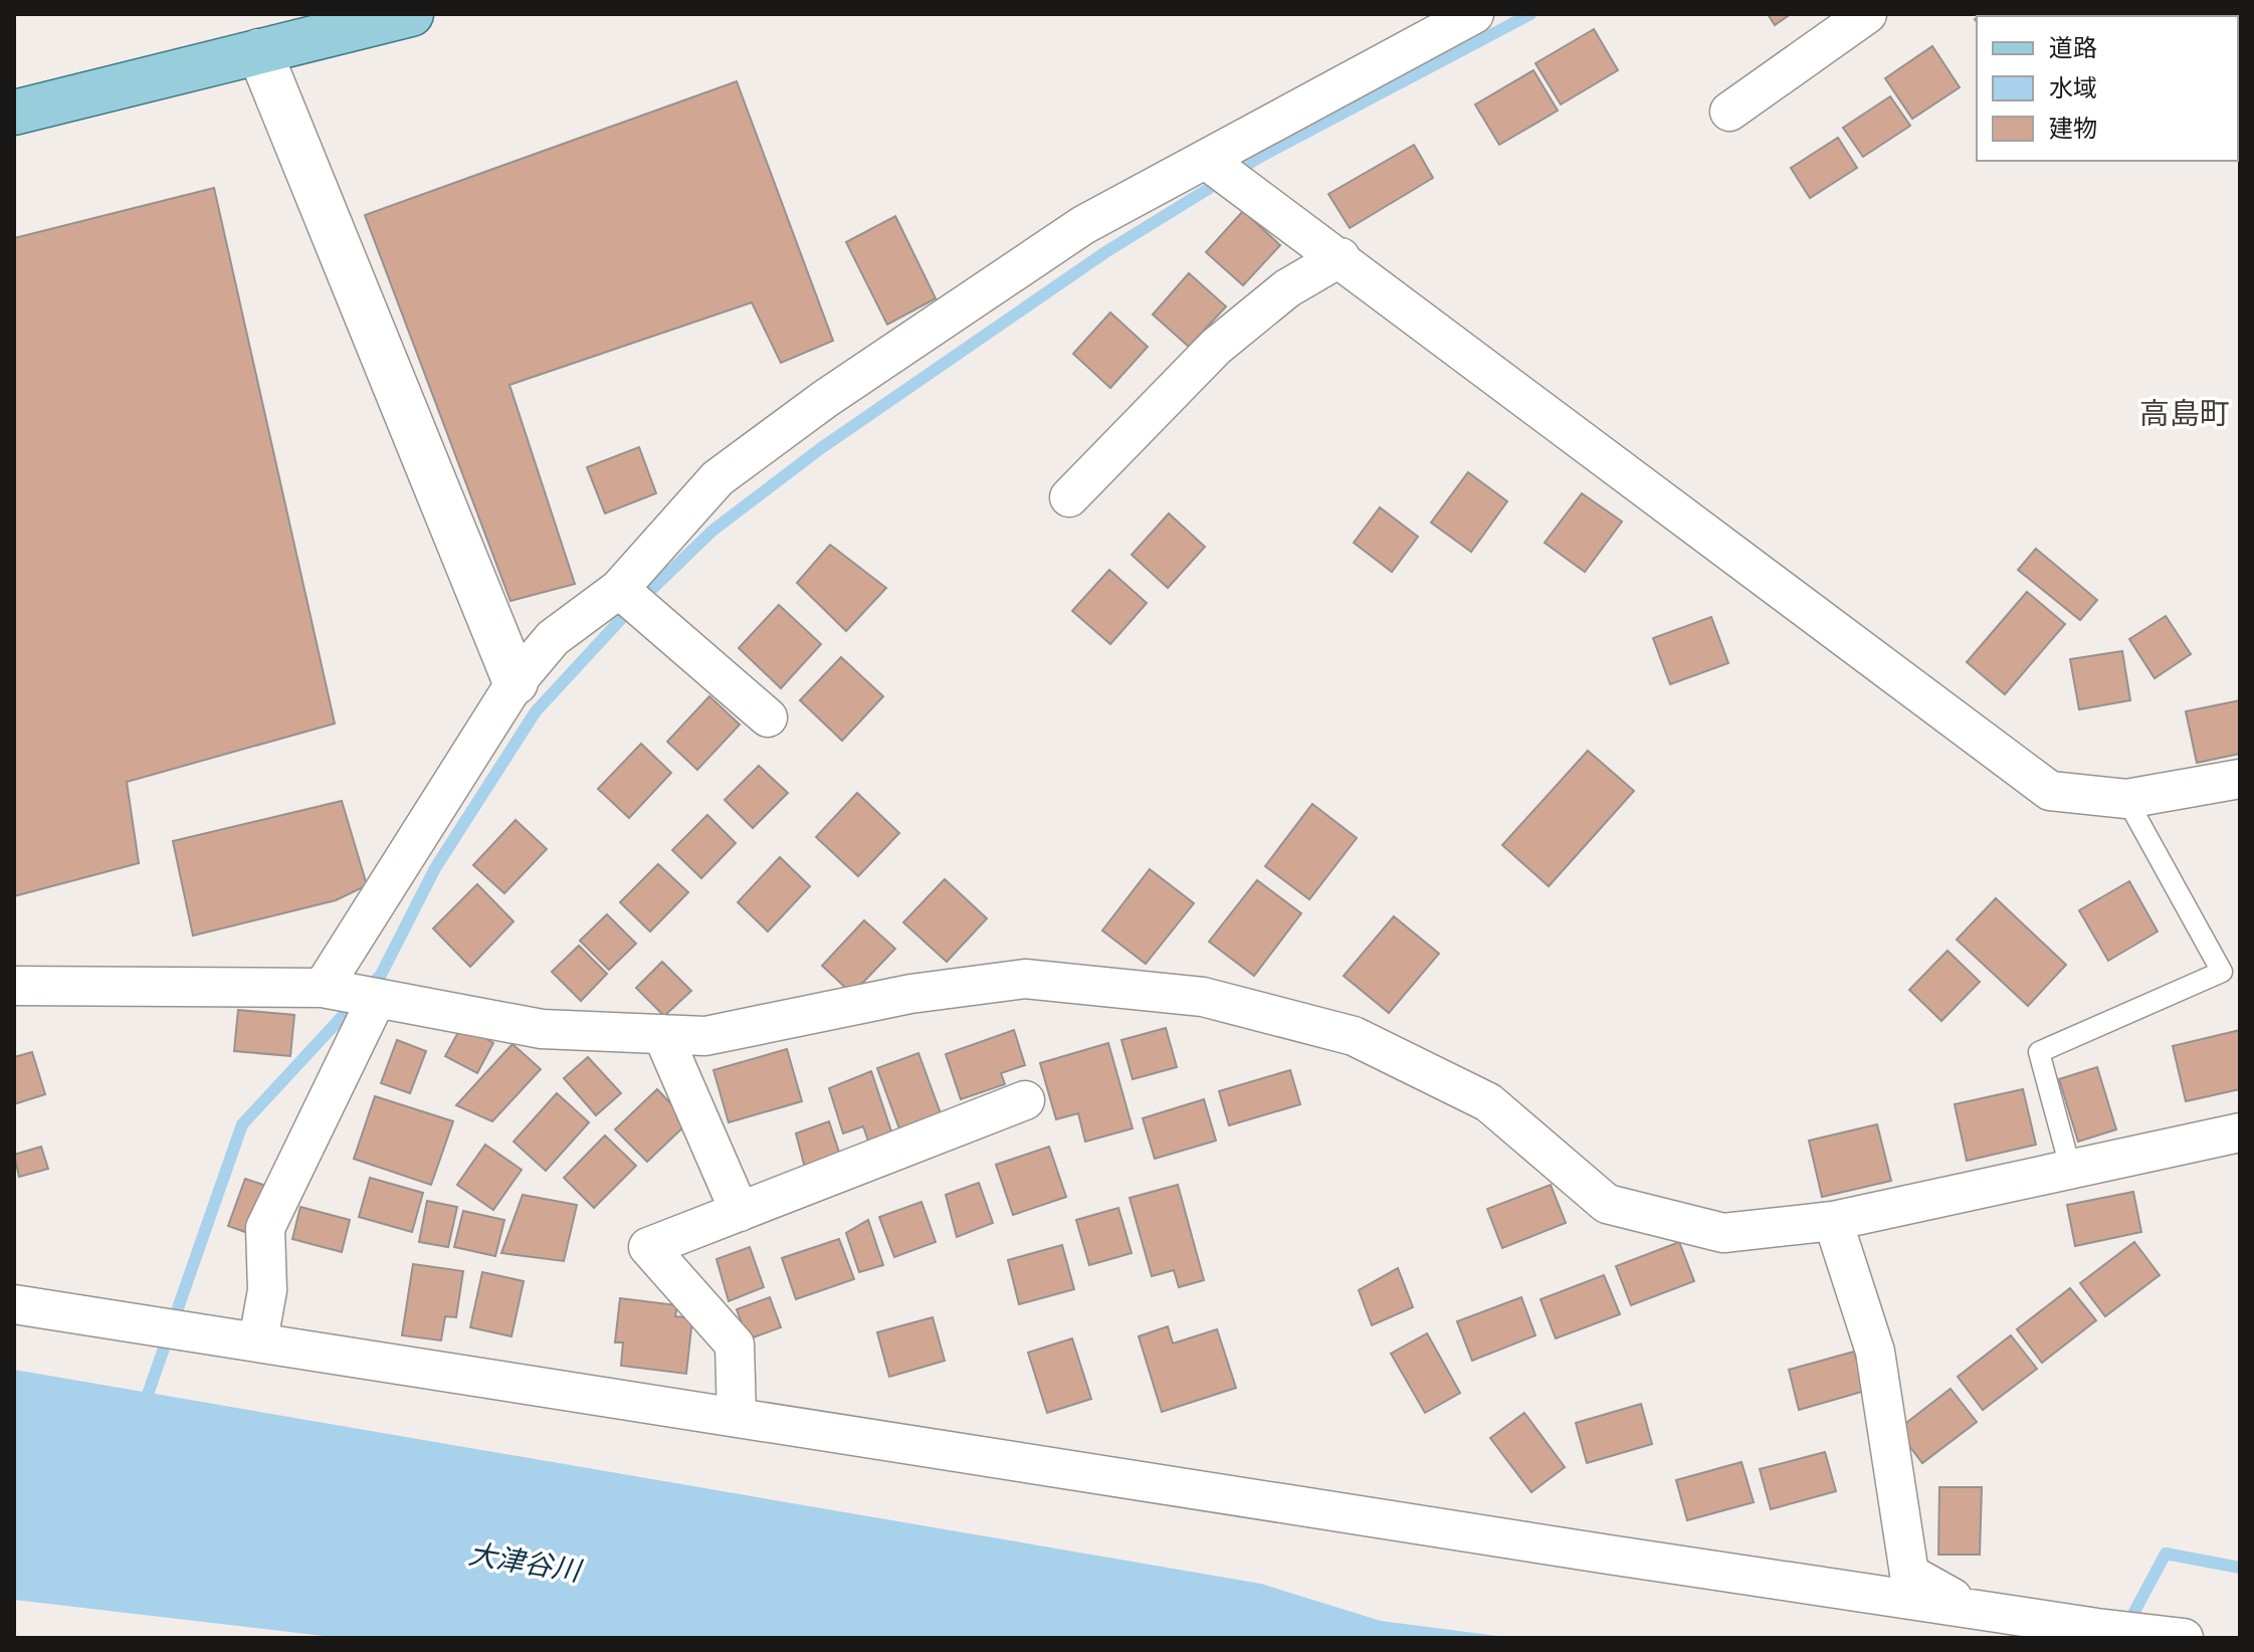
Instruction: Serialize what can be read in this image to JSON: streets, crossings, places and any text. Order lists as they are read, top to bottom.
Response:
{
  "districts": ["高島町"],
  "water": ["大津谷川"],
  "legend": ["道路", "水域", "建物"]
}
